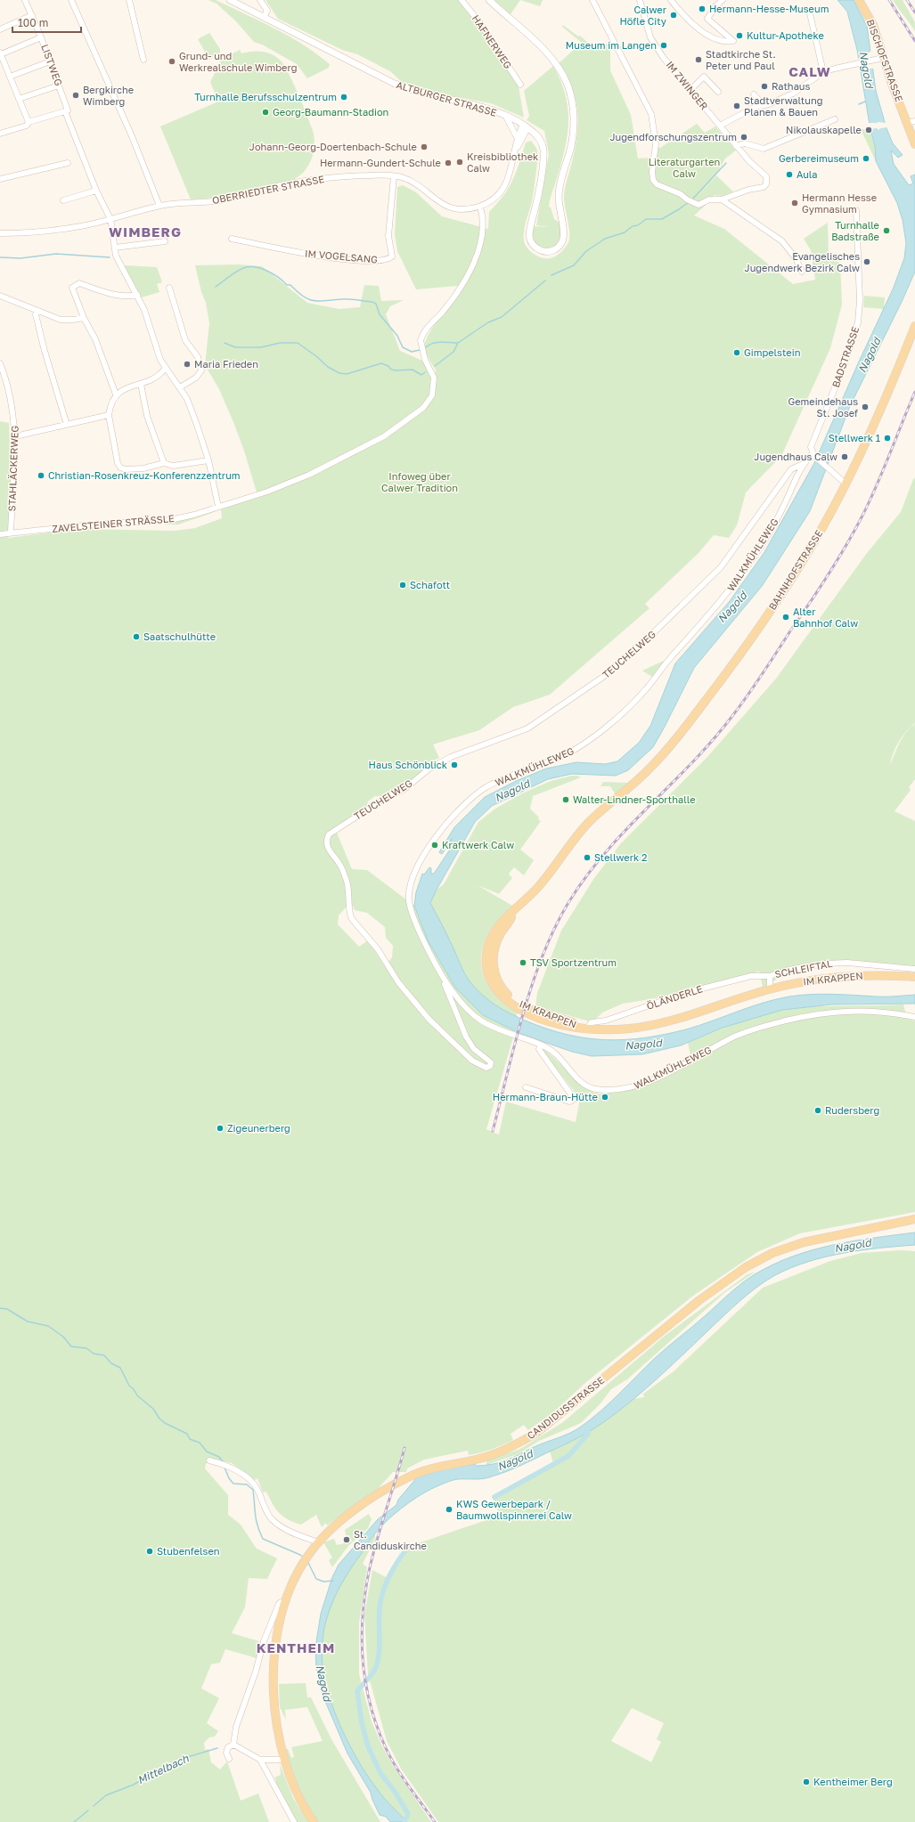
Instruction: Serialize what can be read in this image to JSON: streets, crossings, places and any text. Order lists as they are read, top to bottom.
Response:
{
  "streets": {
    "main road": [
      "BISCHOFSTRASSE",
      "BAHNHOFSTRASSE",
      "IM KRAPPEN",
      "CANDIDUSSTRASSE"
    ],
    "street": [
      "HAFNERWEG",
      "LISTWEG",
      "IM ZWINGER",
      "ALTBURGER STRASSE",
      "OBERRIEDTER STRASSE",
      "IM VOGELSANG",
      "BADSTRASSE",
      "STAHLÄCKERWEG",
      "ZAVELSTEINER STRÄSSLE",
      "WALKMÜHLEWEG",
      "TEUCHELWEG",
      "SCHLEIFTAL",
      "ÖLÄNDERLE"
    ]
  },
  "crossings": [
    ["ALTBURGER STRASSE", "OBERRIEDTER STRASSE"],
    ["OBERRIEDTER STRASSE", "IM VOGELSANG"],
    ["OBERRIEDTER STRASSE", "ZAVELSTEINER STRÄSSLE"],
    ["BADSTRASSE", "WALKMÜHLEWEG"],
    ["STAHLÄCKERWEG", "ZAVELSTEINER STRÄSSLE"],
    ["WALKMÜHLEWEG", "TEUCHELWEG"],
    ["BAHNHOFSTRASSE", "IM KRAPPEN"],
    ["SCHLEIFTAL", "IM KRAPPEN"],
    ["SCHLEIFTAL", "ÖLÄNDERLE"],
    ["IM KRAPPEN", "ÖLÄNDERLE"]
  ],
  "districts": ["CALW", "WIMBERG", "KENTHEIM"],
  "water": ["Nagold", "Mittelbach"],
  "parks": ["Literaturgarten Calw", "Infoweg über Calwer Tradition"],
  "places": [
    "Hermann-Hesse-Museum",
    "Calwer Höfle City",
    "Kultur-Apotheke",
    "Museum im Langen",
    "Stadtkirche St. Peter und Paul",
    "Grund- und Werkrealschule Wimberg",
    "Rathaus",
    "Bergkirche Wimberg",
    "Turnhalle Berufsschulzentrum",
    "Stadtverwaltung Planen & Bauen",
    "Georg-Baumann-Stadion",
    "Nikolauskapelle",
    "Jugendforschungszentrum",
    "Johann-Georg-Doertenbach-Schule",
    "Gerbereimuseum",
    "Kreisbibliothek Calw",
    "Hermann-Gundert-Schule",
    "Aula",
    "Hermann Hesse Gymnasium",
    "Turnhalle Badstraße",
    "Evangelisches Jugendwerk Bezirk Calw",
    "Gimpelstein",
    "Maria Frieden",
    "Gemeindehaus St. Josef",
    "Stellwerk 1",
    "Jugendhaus Calw",
    "Christian-Rosenkreuz-Konferenzzentrum",
    "Schafott",
    "Alter Bahnhof Calw",
    "Saatschulhütte",
    "Haus Schönblick",
    "Walter-Lindner-Sporthalle",
    "Kraftwerk Calw",
    "Stellwerk 2",
    "TSV Sportzentrum",
    "Hermann-Braun-Hütte",
    "Rudersberg",
    "Zigeunerberg",
    "KWS Gewerbepark / Baumwollspinnerei Calw",
    "St. Candiduskirche",
    "Stubenfelsen",
    "Kentheimer Berg"
  ],
  "scale_bar": "100 m"
}
